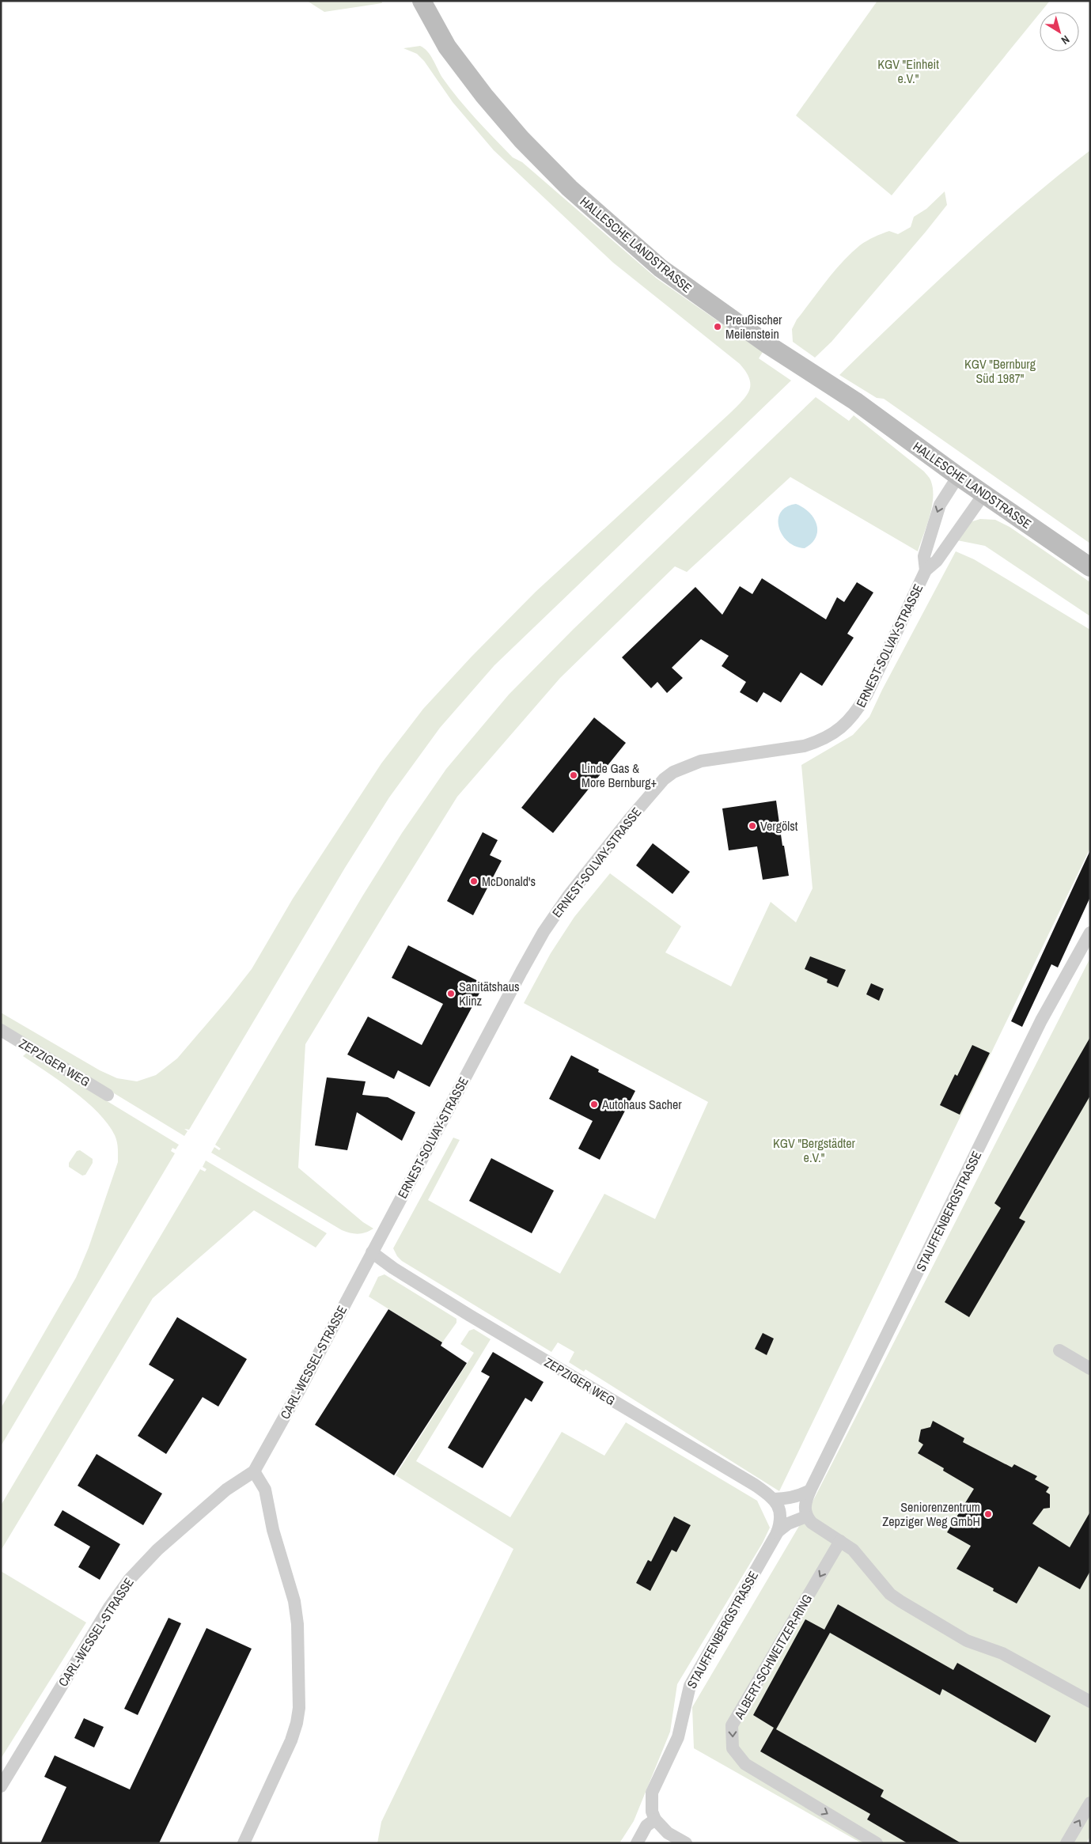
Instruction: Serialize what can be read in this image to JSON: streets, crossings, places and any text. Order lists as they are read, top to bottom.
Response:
{
  "streets": {
    "main road": ["HALLESCHE LANDSTRASSE"],
    "street": [
      "ERNEST-SOLVAY-STRASSE",
      "ZEPZIGER WEG",
      "STAUFFENBERGSTRASSE",
      "CARL-WESSEL-STRASSE",
      "ALBERT-SCHWEITZER-RING"
    ]
  },
  "crossings": [
    ["HALLESCHE LANDSTRASSE", "ERNEST-SOLVAY-STRASSE"],
    ["ERNEST-SOLVAY-STRASSE", "ZEPZIGER WEG"],
    ["ERNEST-SOLVAY-STRASSE", "CARL-WESSEL-STRASSE"],
    ["ZEPZIGER WEG", "STAUFFENBERGSTRASSE"],
    ["ZEPZIGER WEG", "CARL-WESSEL-STRASSE"]
  ],
  "parks": ["KGV \"Einheit e.V.\"", "KGV \"Bernburg Süd 1987\"", "KGV \"Bergstädter e.V.\""],
  "places": [
    "Preußischer Meilenstein",
    "Linde Gas & More Bernburg+",
    "Vergölst",
    "McDonald's",
    "Sanitätshaus Klinz",
    "Autohaus Sacher",
    "Seniorenzentrum Zepziger Weg GmbH"
  ],
  "north": "bottom right"
}
